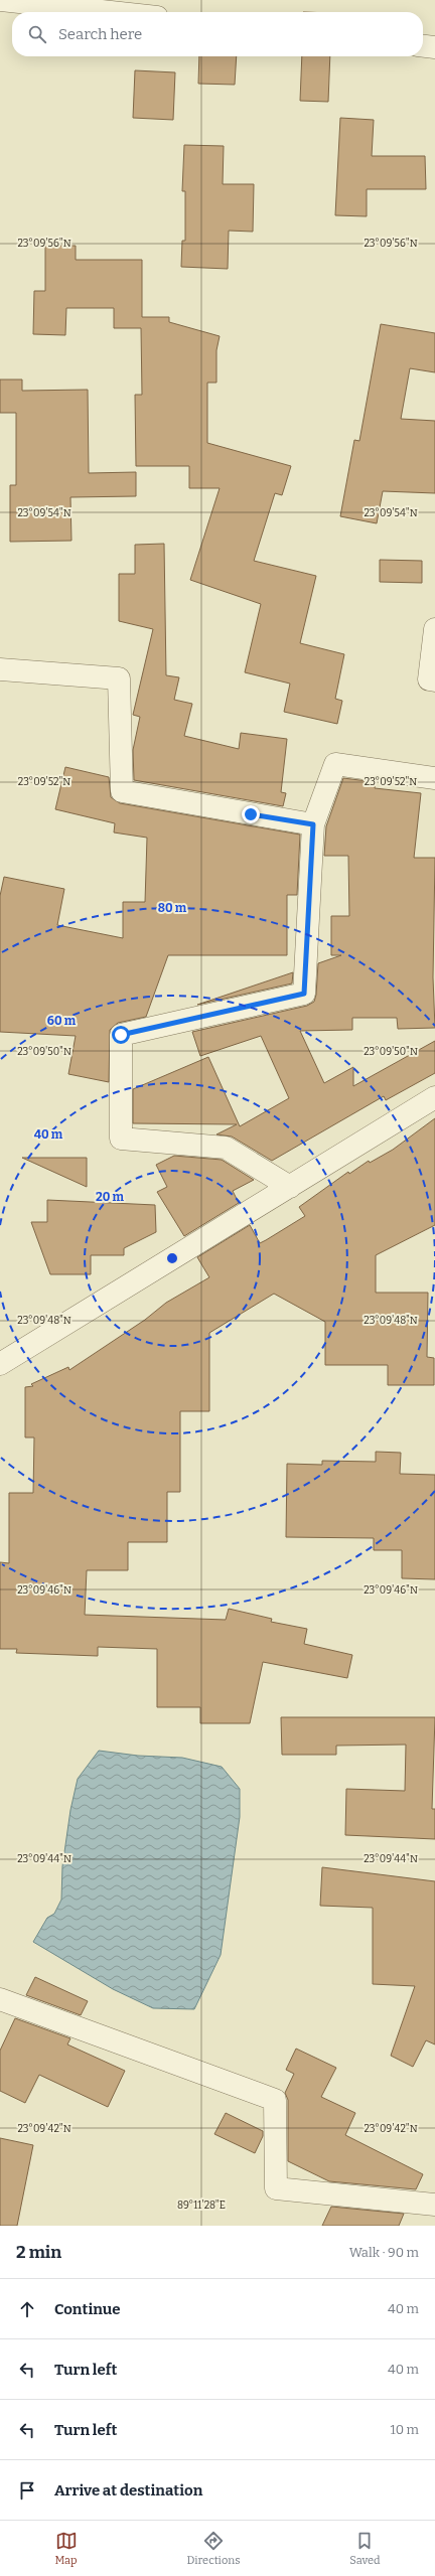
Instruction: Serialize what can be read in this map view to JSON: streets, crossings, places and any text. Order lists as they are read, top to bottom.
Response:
{
  "page": {
    "search": "Search here",
    "heading": ["2 min", "Walk · 90 m"],
    "list": [
      ["Continue", "40 m"],
      ["Turn left", "40 m"],
      ["Turn left", "10 m"],
      "Arrive at destination"
    ],
    "nav": ["Map", "Directions", "Saved"]
  },
  "coordinates": [
    "23°09'56\"N",
    "23°09'54\"N",
    "23°09'52\"N",
    "23°09'50\"N",
    "23°09'48\"N",
    "23°09'46\"N",
    "23°09'44\"N",
    "23°09'42\"N",
    "89°11'28\"E"
  ],
  "rings": [
    "80 m",
    "60 m",
    "40 m",
    "20 m"
  ]
}
